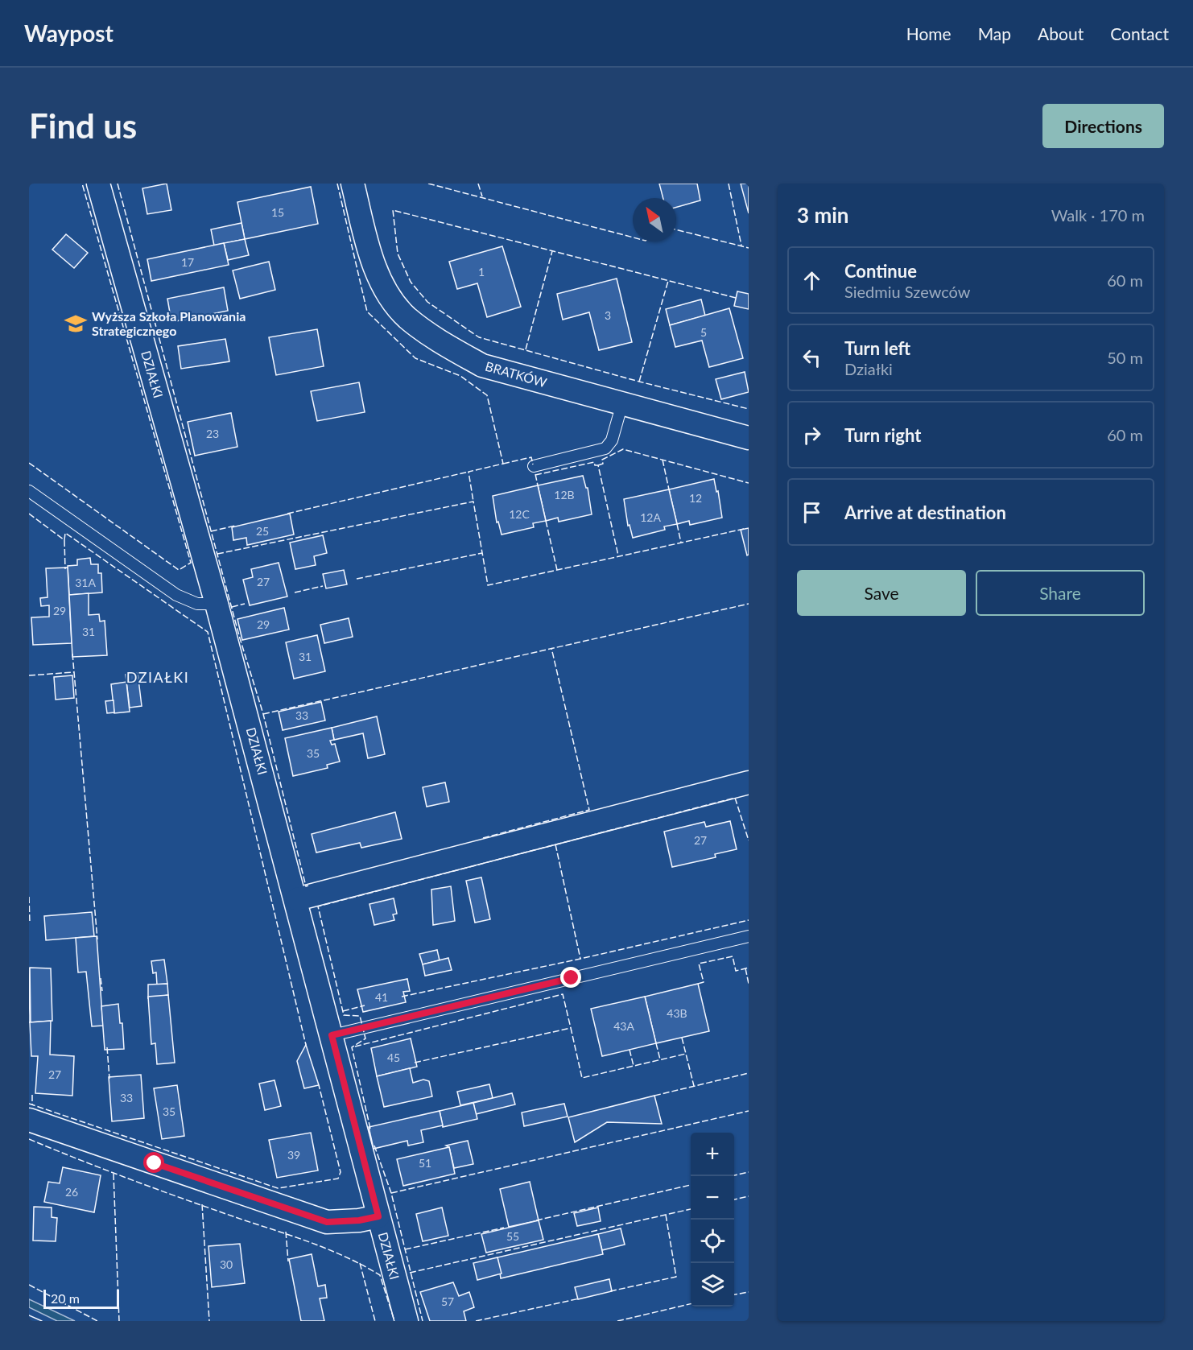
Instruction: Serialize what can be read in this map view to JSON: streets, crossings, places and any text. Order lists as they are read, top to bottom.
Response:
{
  "streets": {
    "street": ["DZIAŁKI", "BRATKÓW"]
  },
  "districts": ["DZIAŁKI"],
  "places": {
    "school or university": ["Wyższa Szkoła Planowania Strategicznego"]
  },
  "house_numbers": [
    "15",
    "17",
    "1",
    "3",
    "5",
    "23",
    "12B",
    "12",
    "12C",
    "12A",
    "25",
    "27",
    "31A",
    "29",
    "29",
    "31",
    "31",
    "33",
    "35",
    "27",
    "41",
    "43B",
    "43A",
    "45",
    "27",
    "33",
    "35",
    "39",
    "51",
    "26",
    "55",
    "30",
    "57"
  ],
  "scale_bar": "20 m",
  "north": "top left",
  "page": {
    "header": "Waypost",
    "nav": [
      "Home",
      "Map",
      "About",
      "Contact"
    ],
    "buttons": [
      "Directions",
      ["Save", "Share"]
    ],
    "title": "Find us",
    "heading": ["3 min", "Walk · 170 m"],
    "list": [
      ["Continue", "Siedmiu Szewców", "60 m"],
      ["Turn left", "Działki", "50 m"],
      ["Turn right", "60 m"],
      "Arrive at destination"
    ],
    "map_buttons": ["+", "−"],
    "scale": "20 m"
  }
}
